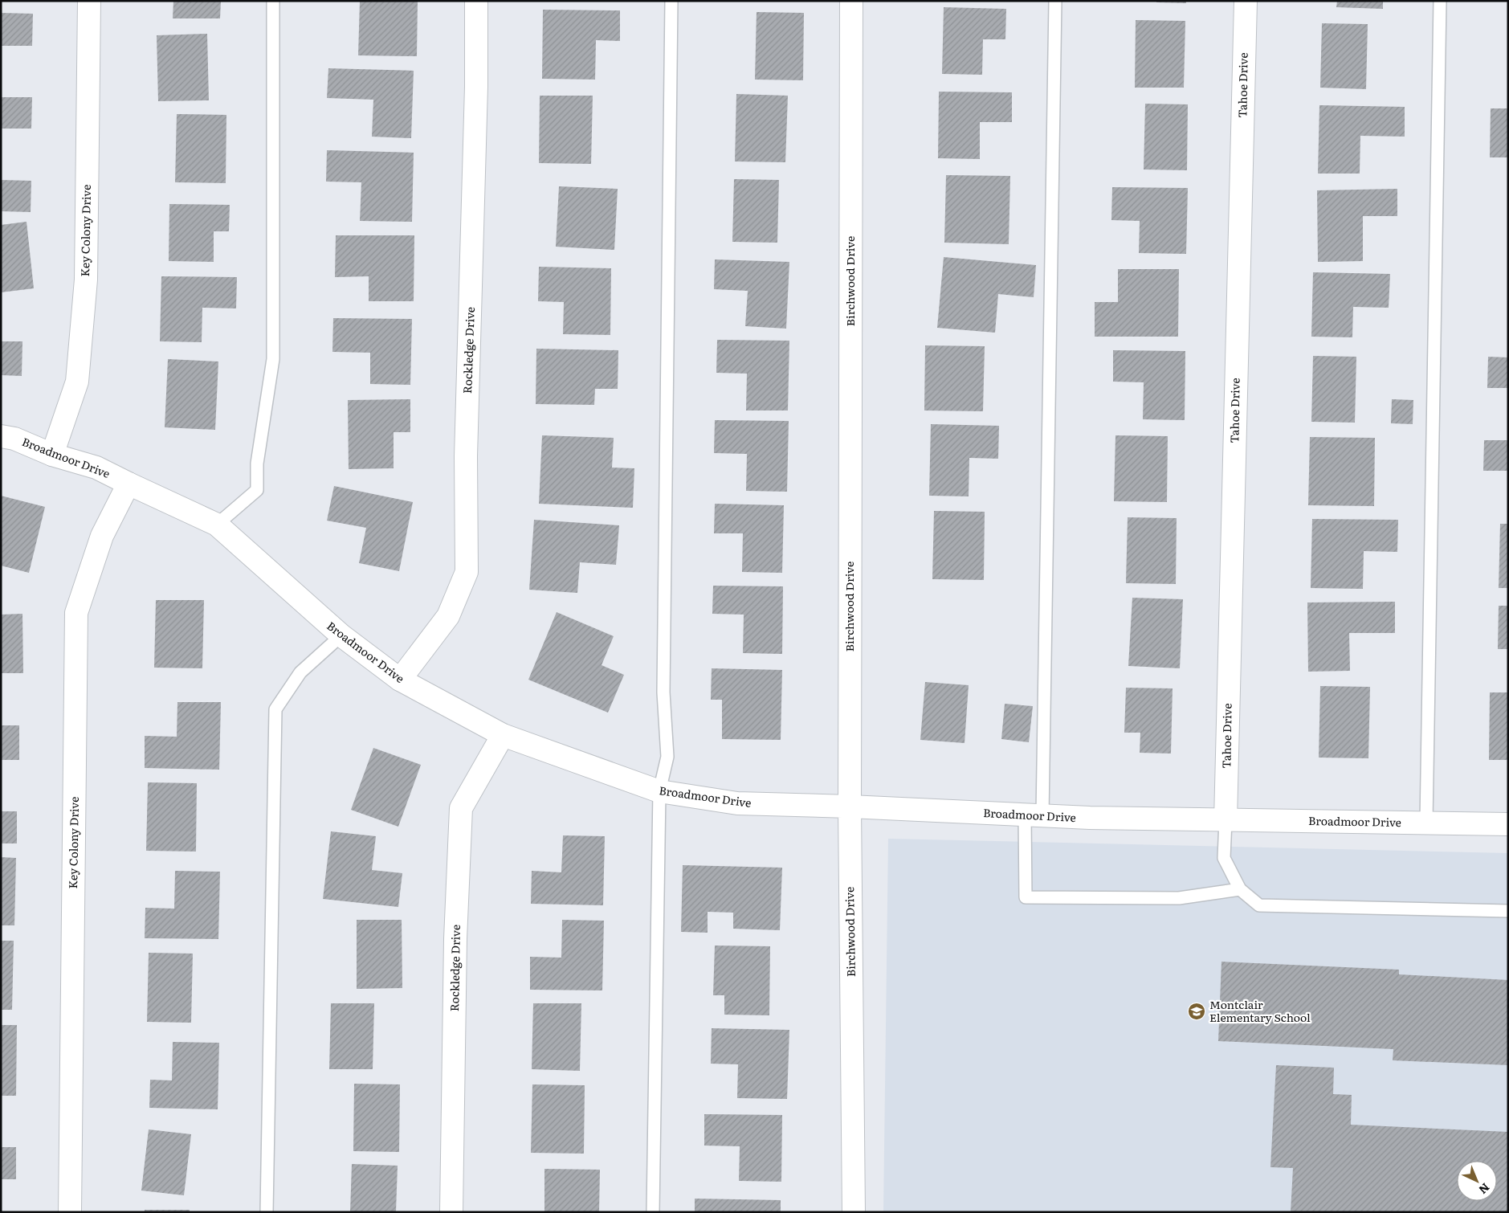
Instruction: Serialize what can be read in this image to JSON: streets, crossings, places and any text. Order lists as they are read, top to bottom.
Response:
{
  "streets": {
    "street": [
      "Tahoe Drive",
      "Key Colony Drive",
      "Birchwood Drive",
      "Rockledge Drive",
      "Broadmoor Drive"
    ]
  },
  "crossings": [
    ["Tahoe Drive", "Broadmoor Drive"],
    ["Key Colony Drive", "Broadmoor Drive"],
    ["Birchwood Drive", "Broadmoor Drive"],
    ["Rockledge Drive", "Broadmoor Drive"]
  ],
  "places": {
    "school or university": ["Montclair Elementary School"]
  },
  "north": "bottom right"
}
